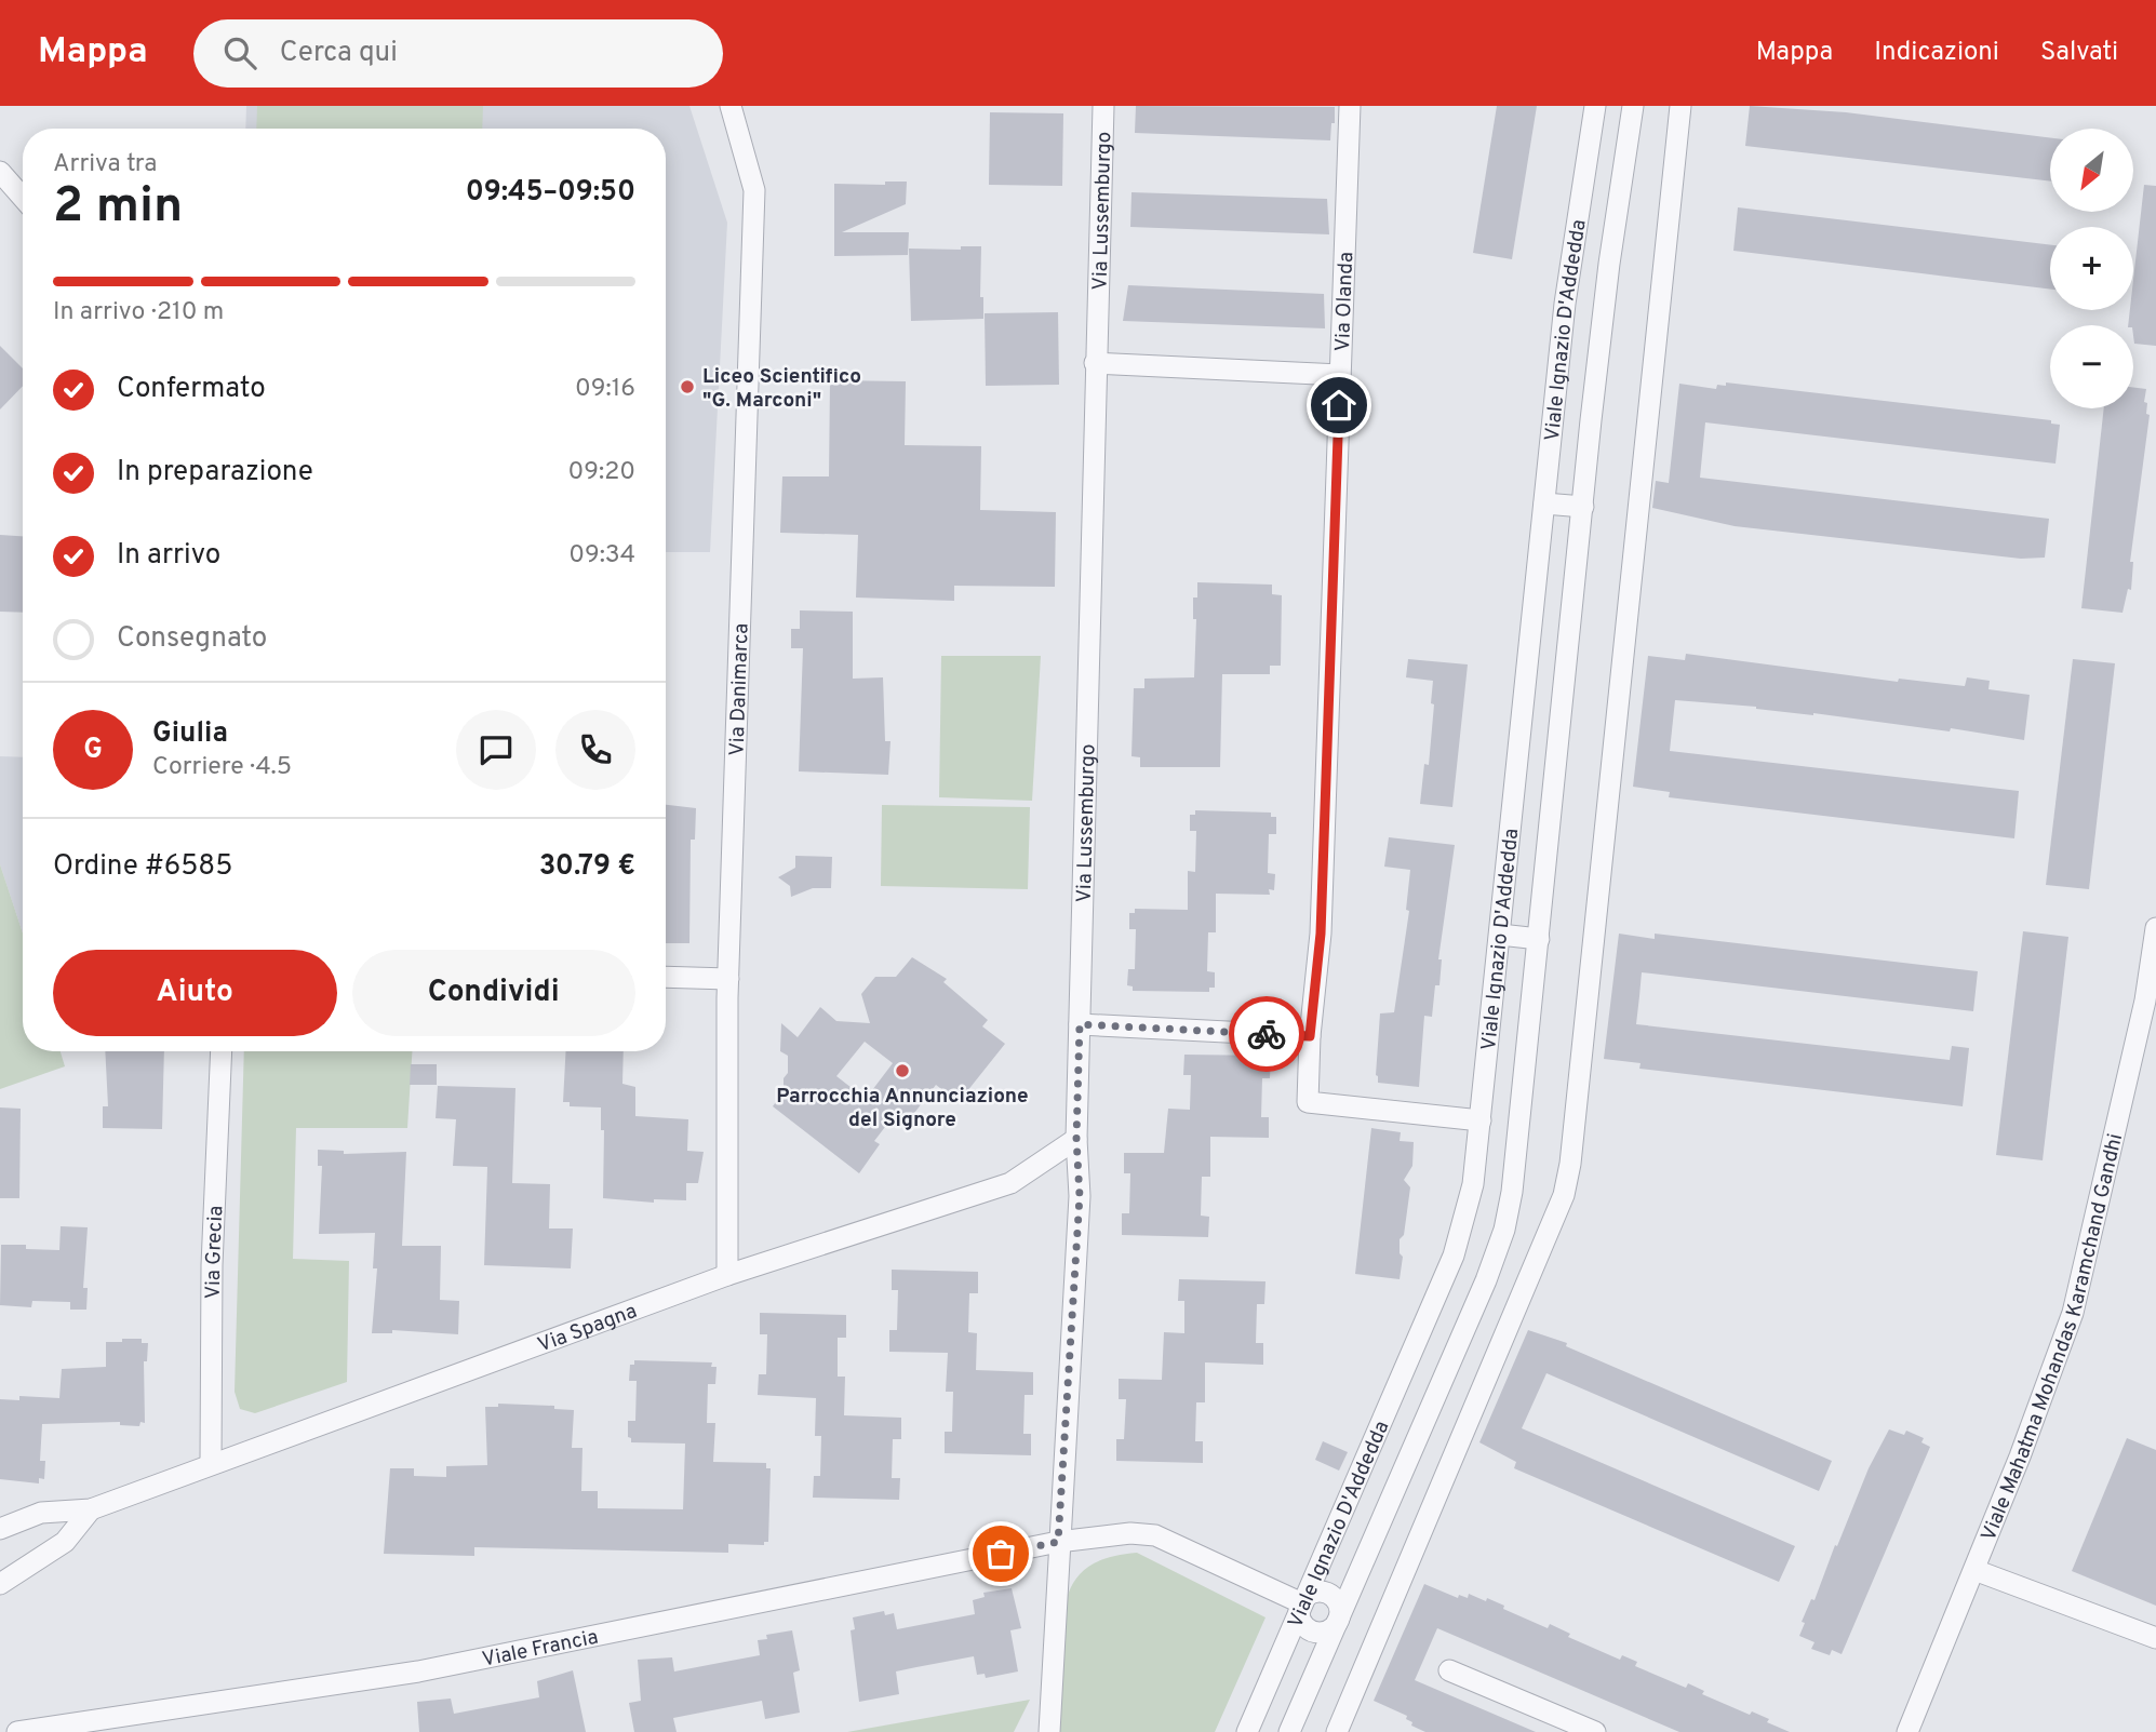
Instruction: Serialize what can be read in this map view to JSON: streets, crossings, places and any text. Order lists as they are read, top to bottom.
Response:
{
  "streets": {
    "street": [
      "Via Lussemburgo",
      "Via Olanda",
      "Viale Ignazio D'Addedda",
      "Via Danimarca",
      "Via Grecia",
      "Via Spagna",
      "Viale Mahatma Mohandas Karamchand Gandhi",
      "Viale Francia"
    ]
  },
  "crossings": [
    ["Via Lussemburgo", "Via Spagna"],
    ["Via Lussemburgo", "Viale Francia"],
    ["Via Olanda", "Viale Ignazio D'Addedda"],
    ["Viale Ignazio D'Addedda", "Viale Francia"],
    ["Via Danimarca", "Via Spagna"],
    ["Via Grecia", "Via Spagna"]
  ],
  "places": ["Liceo Scientifico \"G. Marconi\"", "Parrocchia Annunciazione del Signore"],
  "north": "bottom left",
  "page": {
    "header": "Mappa",
    "search": "Cerca qui",
    "nav": ["Mappa", "Indicazioni", "Salvati"],
    "map_buttons": ["+", "−"],
    "heading": ["2 min", "Arriva tra", "09:45–09:50"],
    "panel": [
      "Giulia",
      "Corriere · 4.5",
      "Ordine #6585",
      "30.79 €"
    ],
    "bar": "In arrivo · 210 m",
    "list": [
      ["Confermato", "09:16"],
      ["In preparazione", "09:20"],
      ["In arrivo", "09:34"],
      "Consegnato"
    ],
    "round": "G",
    "buttons": ["Aiuto", "Condividi"]
  }
}
